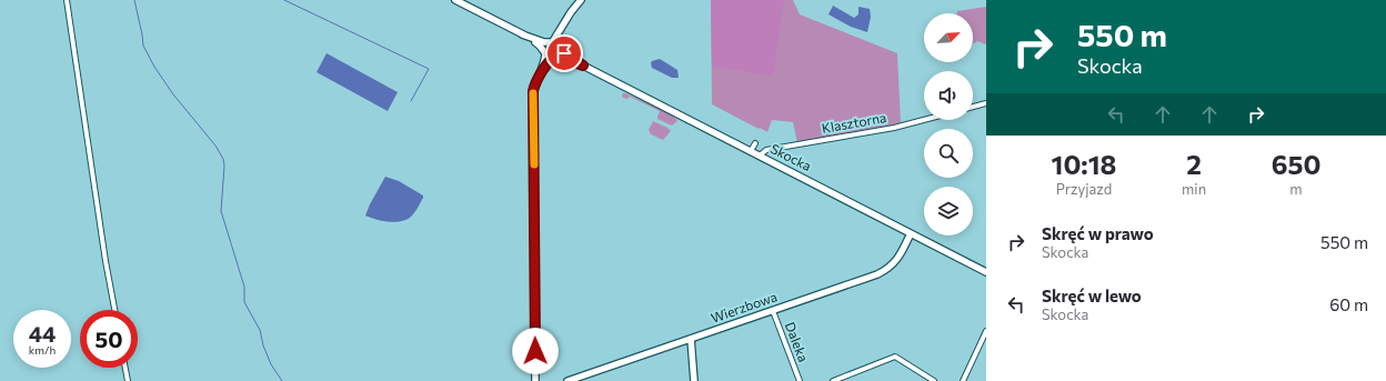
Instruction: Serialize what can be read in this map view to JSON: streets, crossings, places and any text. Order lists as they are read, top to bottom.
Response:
{
  "streets": {
    "street": [
      "Klasztorna",
      "Skocka",
      "Wierzbowa",
      "Daleka"
    ]
  },
  "crossings": [
    ["Klasztorna", "Skocka"],
    ["Skocka", "Wierzbowa"],
    ["Wierzbowa", "Daleka"]
  ],
  "north": "top right",
  "page": {
    "turn": ["550 m", "Skocka"],
    "eta": [
      "10:18",
      "Przyjazd",
      "2",
      "min",
      "650",
      "m"
    ],
    "list": [
      {
        "name": "Skręć w prawo",
        "note": "Skocka",
        "value": "550 m"
      },
      {
        "name": "Skręć w lewo",
        "note": "Skocka",
        "value": "60 m"
      }
    ],
    "speed": "44 km/h",
    "limit": "50"
  }
}
